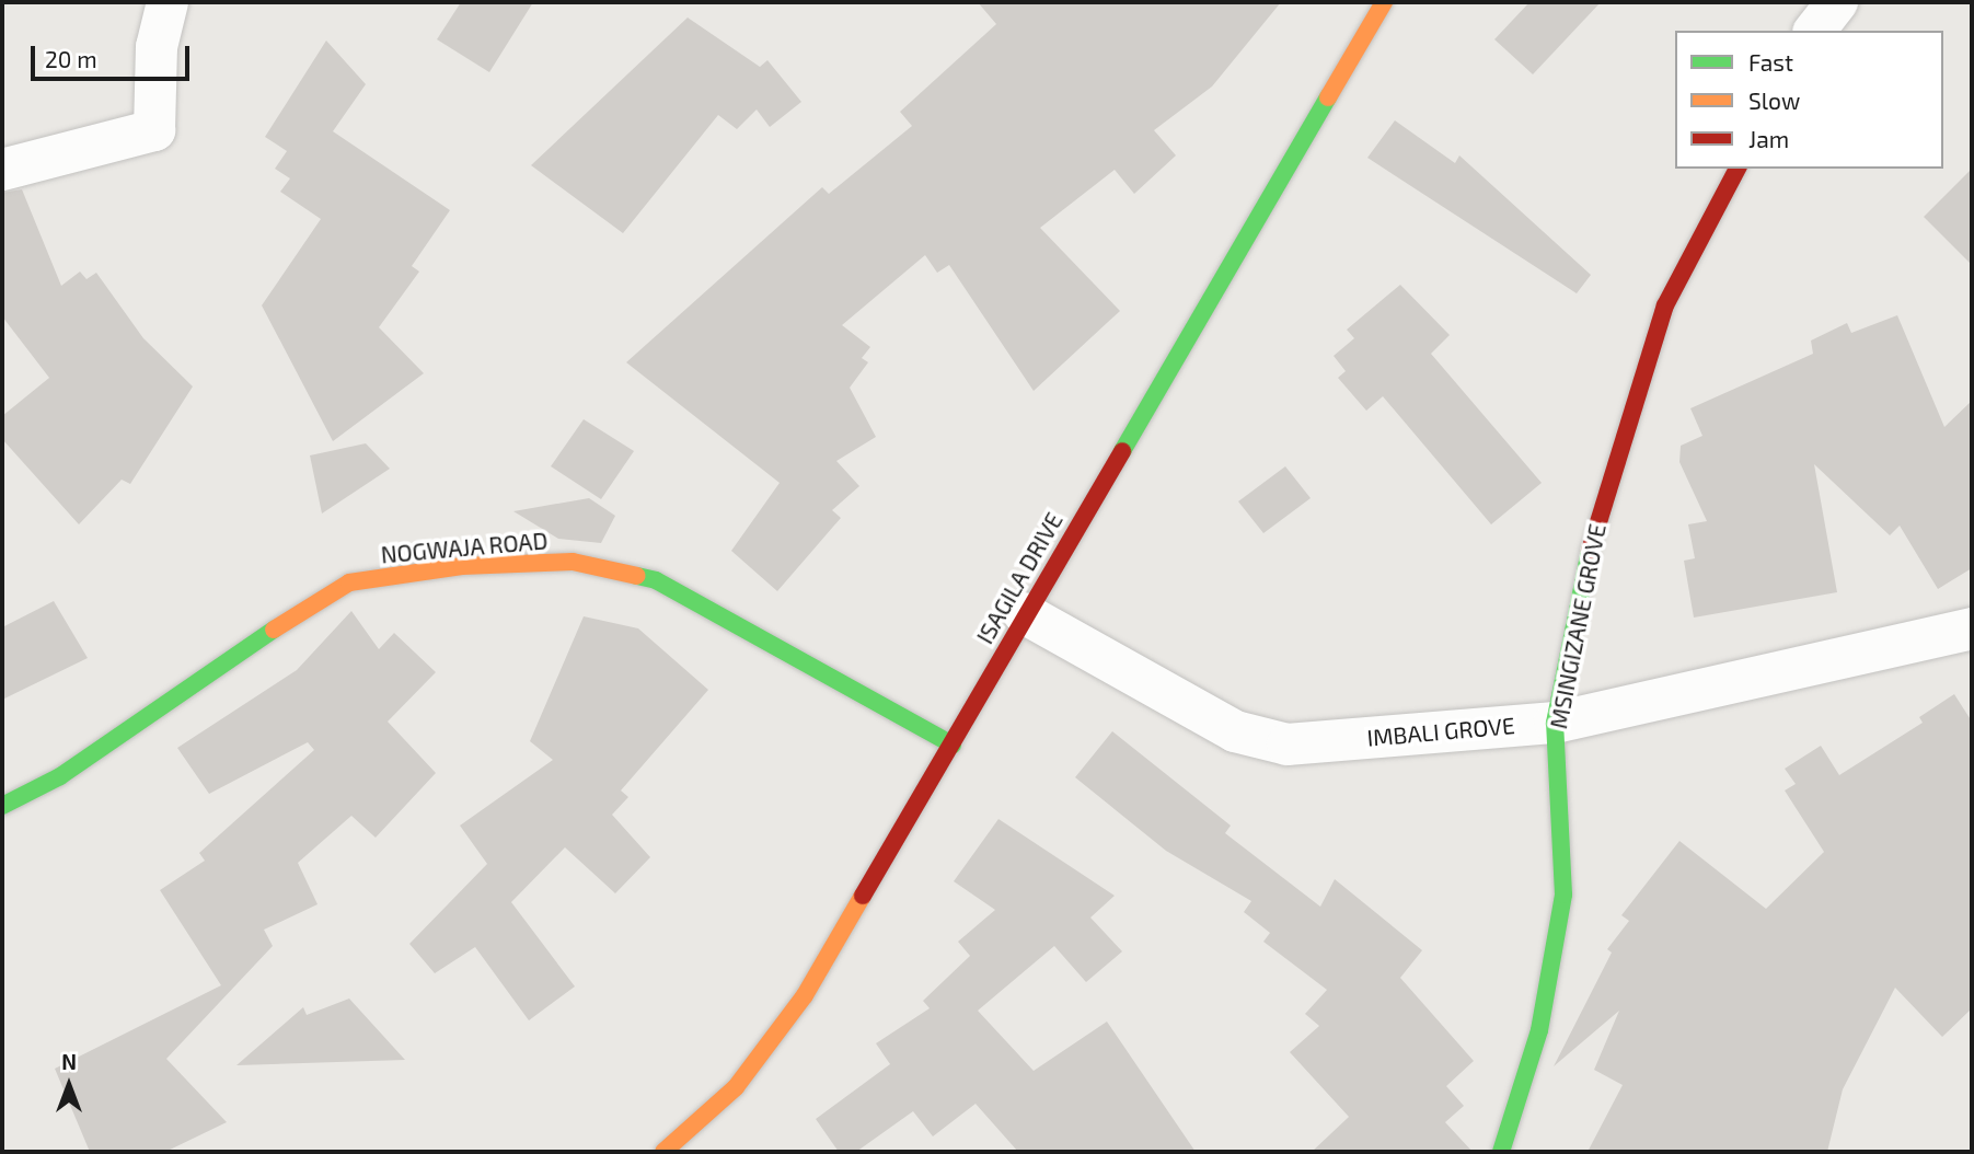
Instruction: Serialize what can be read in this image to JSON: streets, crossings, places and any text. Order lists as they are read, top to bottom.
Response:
{
  "streets": {
    "street": [
      "NOGWAJA ROAD",
      "ISAGILA DRIVE",
      "MSINGIZANE GROVE",
      "IMBALI GROVE"
    ]
  },
  "crossings": [
    ["NOGWAJA ROAD", "ISAGILA DRIVE"],
    ["ISAGILA DRIVE", "IMBALI GROVE"],
    ["MSINGIZANE GROVE", "IMBALI GROVE"]
  ],
  "legend": ["Fast", "Slow", "Jam"],
  "scale_bar": "20 m",
  "north": "top"
}
